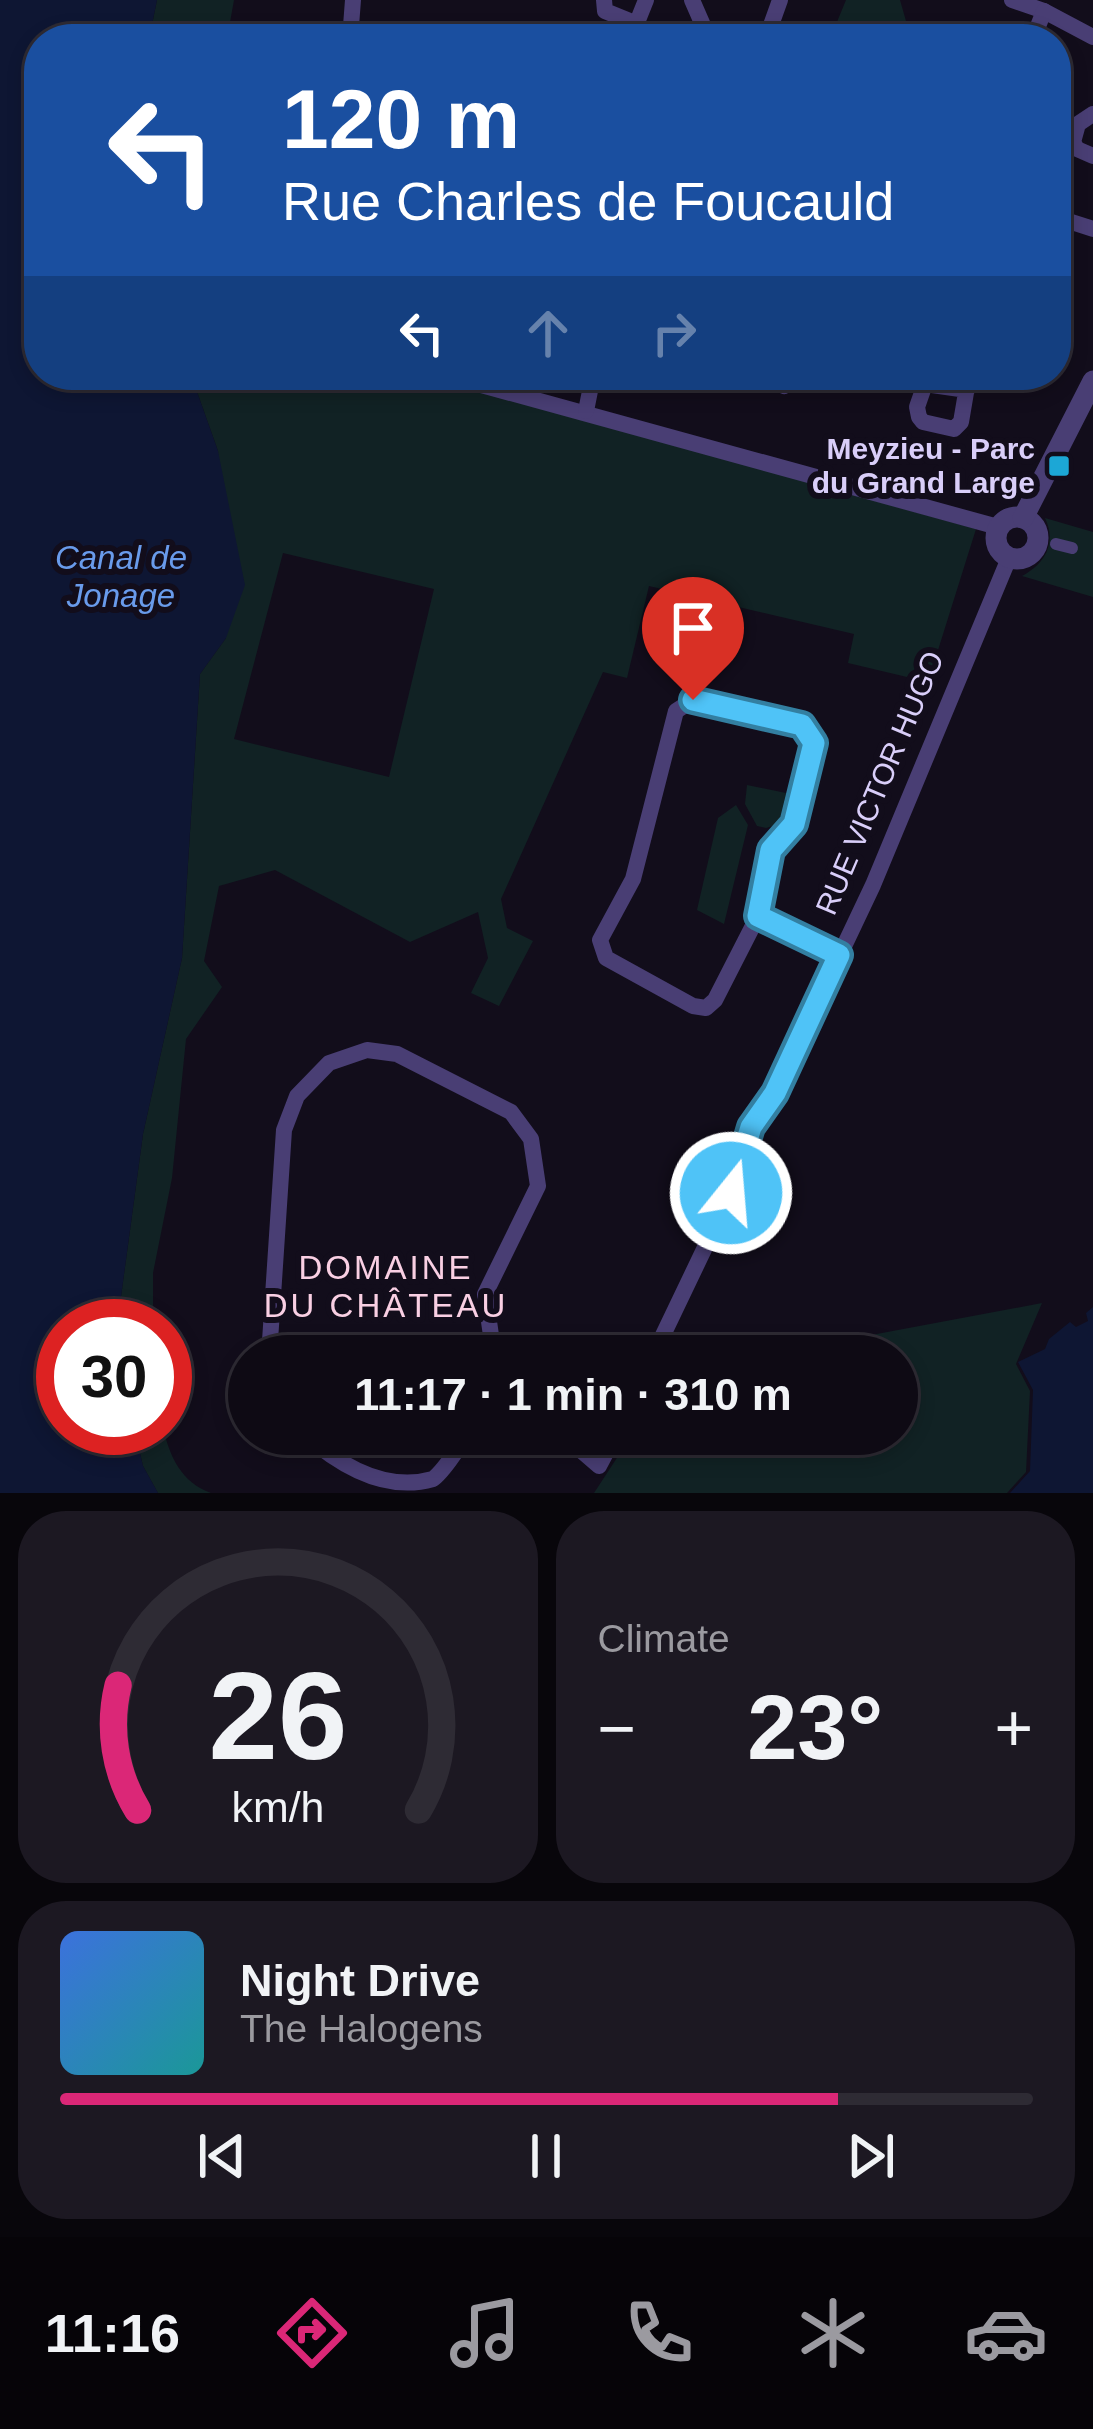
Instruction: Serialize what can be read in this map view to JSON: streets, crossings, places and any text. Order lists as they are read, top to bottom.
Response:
{
  "streets": {
    "street": ["RUE VICTOR HUGO"]
  },
  "districts": ["DOMAINE DU CHÂTEAU"],
  "water": ["Canal de Jonage"],
  "places": {
    "transit": ["Meyzieu - Parc du Grand Large"]
  },
  "page": {
    "turn": ["120 m", "Rue Charles de Foucauld"],
    "limit": "30",
    "trip": "11:17 · 1 min · 310 m",
    "tile": "Climate",
    "heat": ["−", "23°", "+"],
    "song": ["Night Drive", "The Halogens"],
    "tabs": "11:16",
    "gauge": ["26", "km/h"]
  }
}
